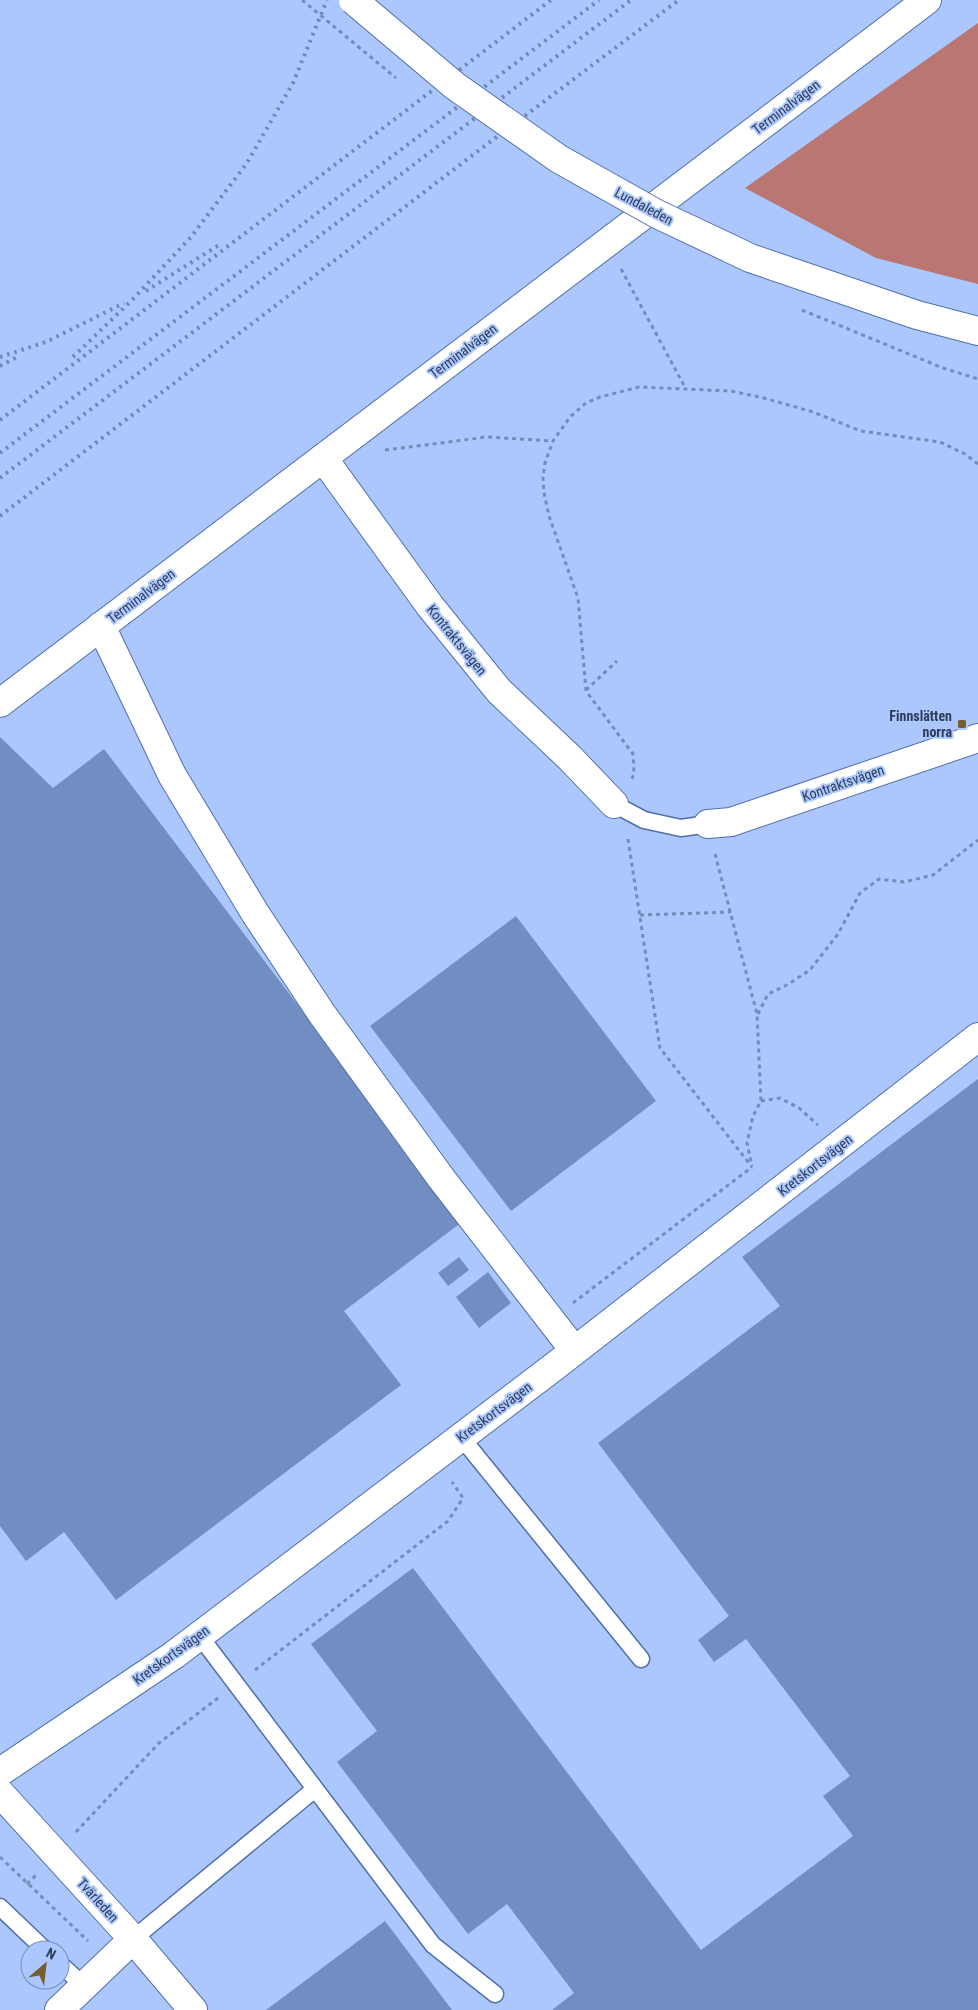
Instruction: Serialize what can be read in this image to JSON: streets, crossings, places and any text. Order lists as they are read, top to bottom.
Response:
{
  "streets": {
    "street": [
      "Terminalvägen",
      "Lundaleden",
      "Kontraktsvägen",
      "Kretskortsvägen",
      "Tvärleden"
    ]
  },
  "crossings": [
    ["Terminalvägen", "Kontraktsvägen"]
  ],
  "places": {
    "transit": ["Finnslätten norra"]
  },
  "north": "top right"
}
